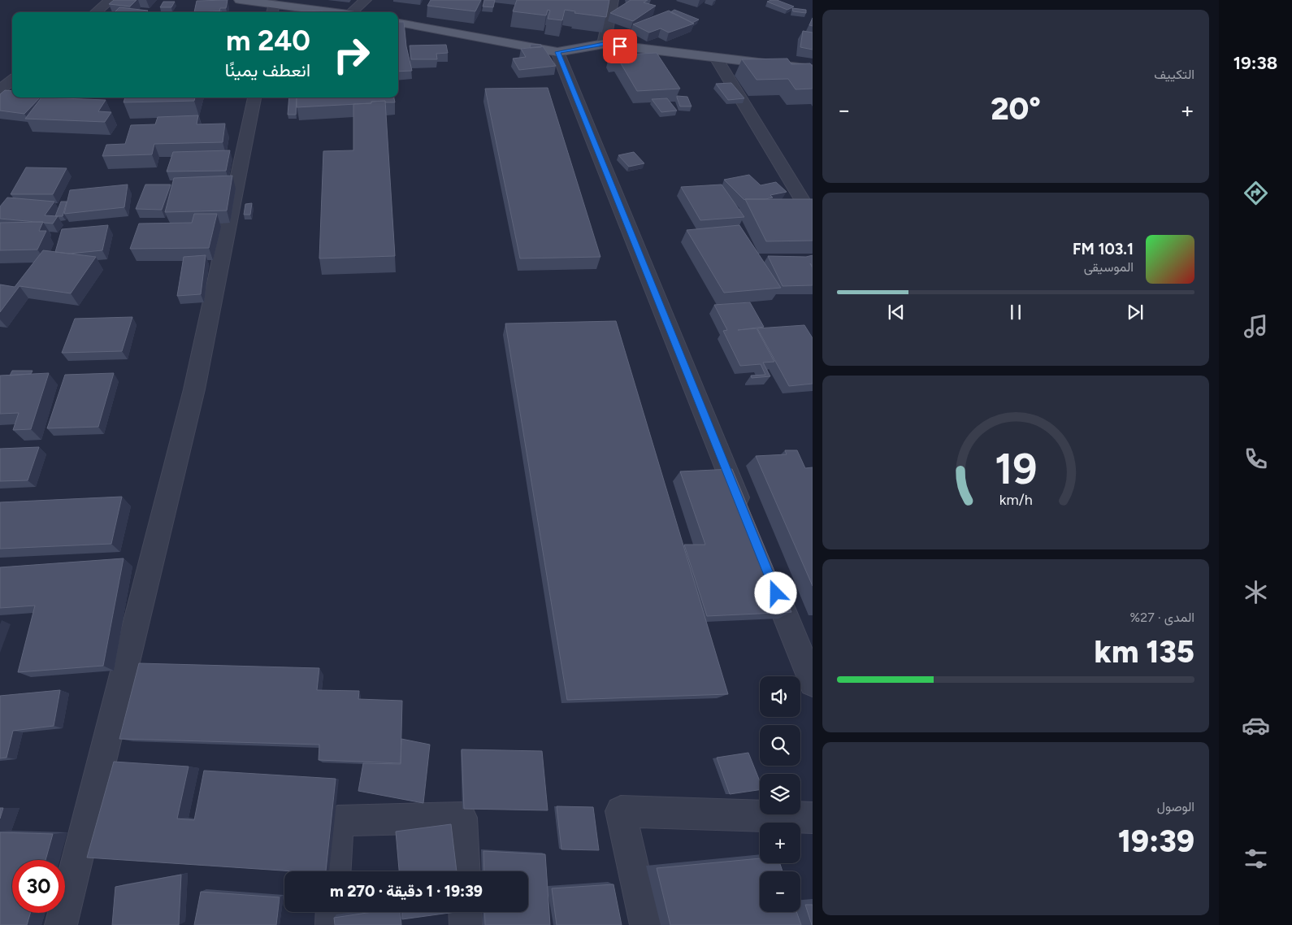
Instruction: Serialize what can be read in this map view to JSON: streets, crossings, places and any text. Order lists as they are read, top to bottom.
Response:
{
  "page": {
    "tabs": "19:38",
    "tile": [
      "التكييف",
      ["المدى · 27%", "135 km"],
      ["الوصول", "19:39"]
    ],
    "turn": ["240 m", "انعطف يمينًا"],
    "heat": ["−", "20°", "+"],
    "song": ["103.1 FM", "الموسيقى"],
    "map_buttons": ["+", "−"],
    "limit": "30",
    "trip": "19:39 · 1 دقيقة · 270 m",
    "gauge": ["19", "km/h"]
  }
}
